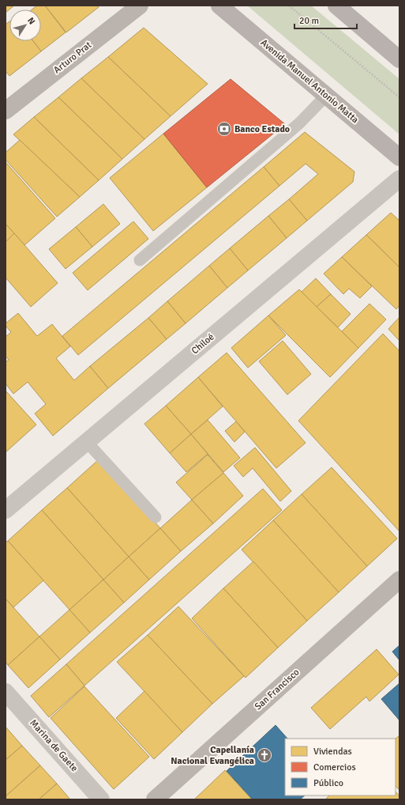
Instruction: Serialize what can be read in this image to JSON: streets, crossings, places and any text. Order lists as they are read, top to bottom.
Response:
{
  "streets": {
    "main road": ["Arturo Prat", "Avenida Manuel Antonio Matta", "San Francisco"],
    "street": ["Chiloé", "Marina de Gaete"]
  },
  "places": {
    "bank": ["Banco Estado"],
    "church": ["Capellanía Nacional Evangélica"]
  },
  "legend": ["Viviendas", "Comercios", "Público"],
  "scale_bar": "20 m",
  "north": "top right"
}
